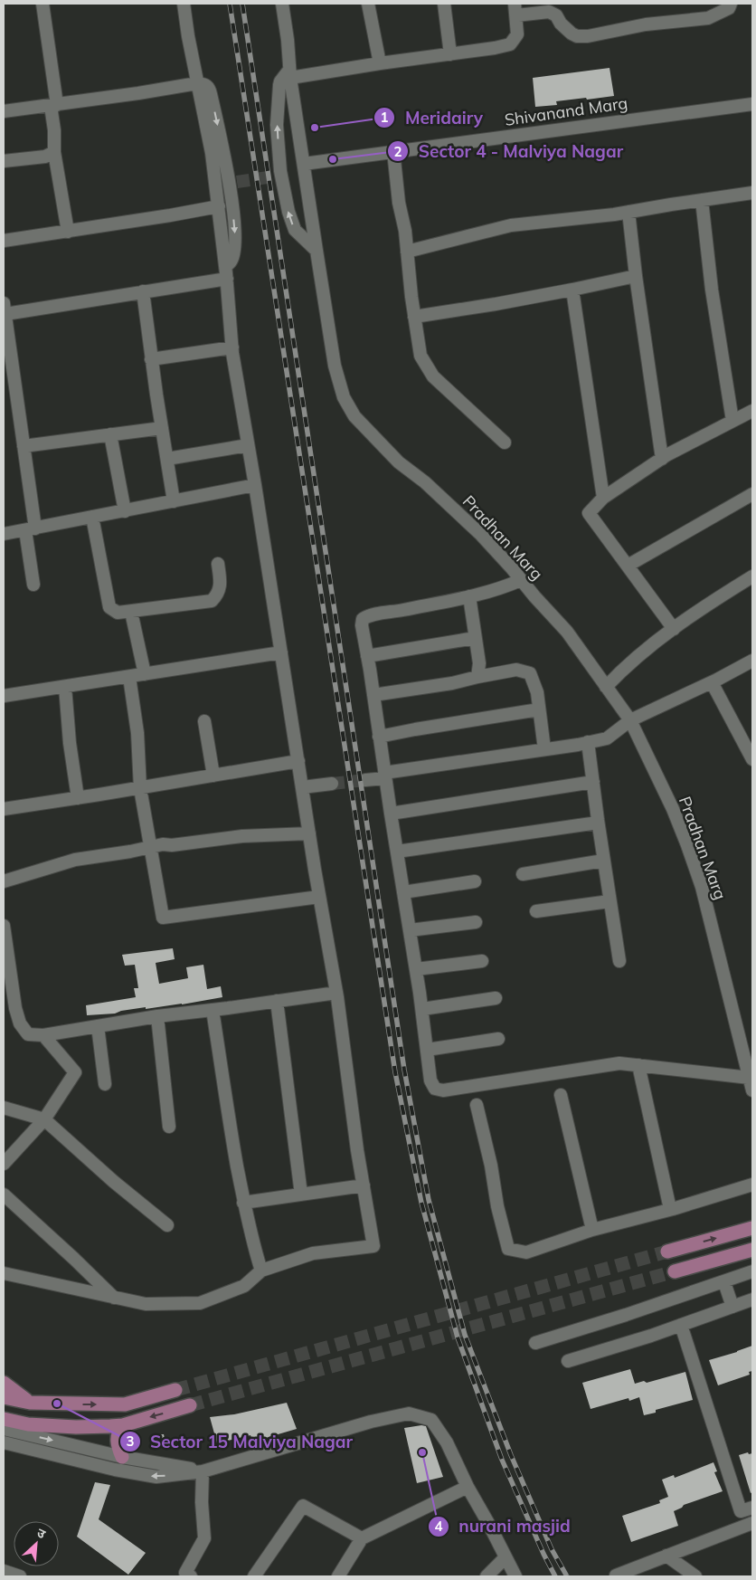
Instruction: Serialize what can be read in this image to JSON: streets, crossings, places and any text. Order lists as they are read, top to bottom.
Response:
{
  "streets": {
    "street": ["Shivanand Marg", "Pradhan Marg"]
  },
  "crossings": [
    ["Shivanand Marg", "Pradhan Marg"]
  ],
  "places": [
    "Meridairy",
    "Sector 4 - Malviya Nagar",
    "Sector 15 Malviya Nagar",
    "nurani masjid"
  ],
  "north": "top right"
}
